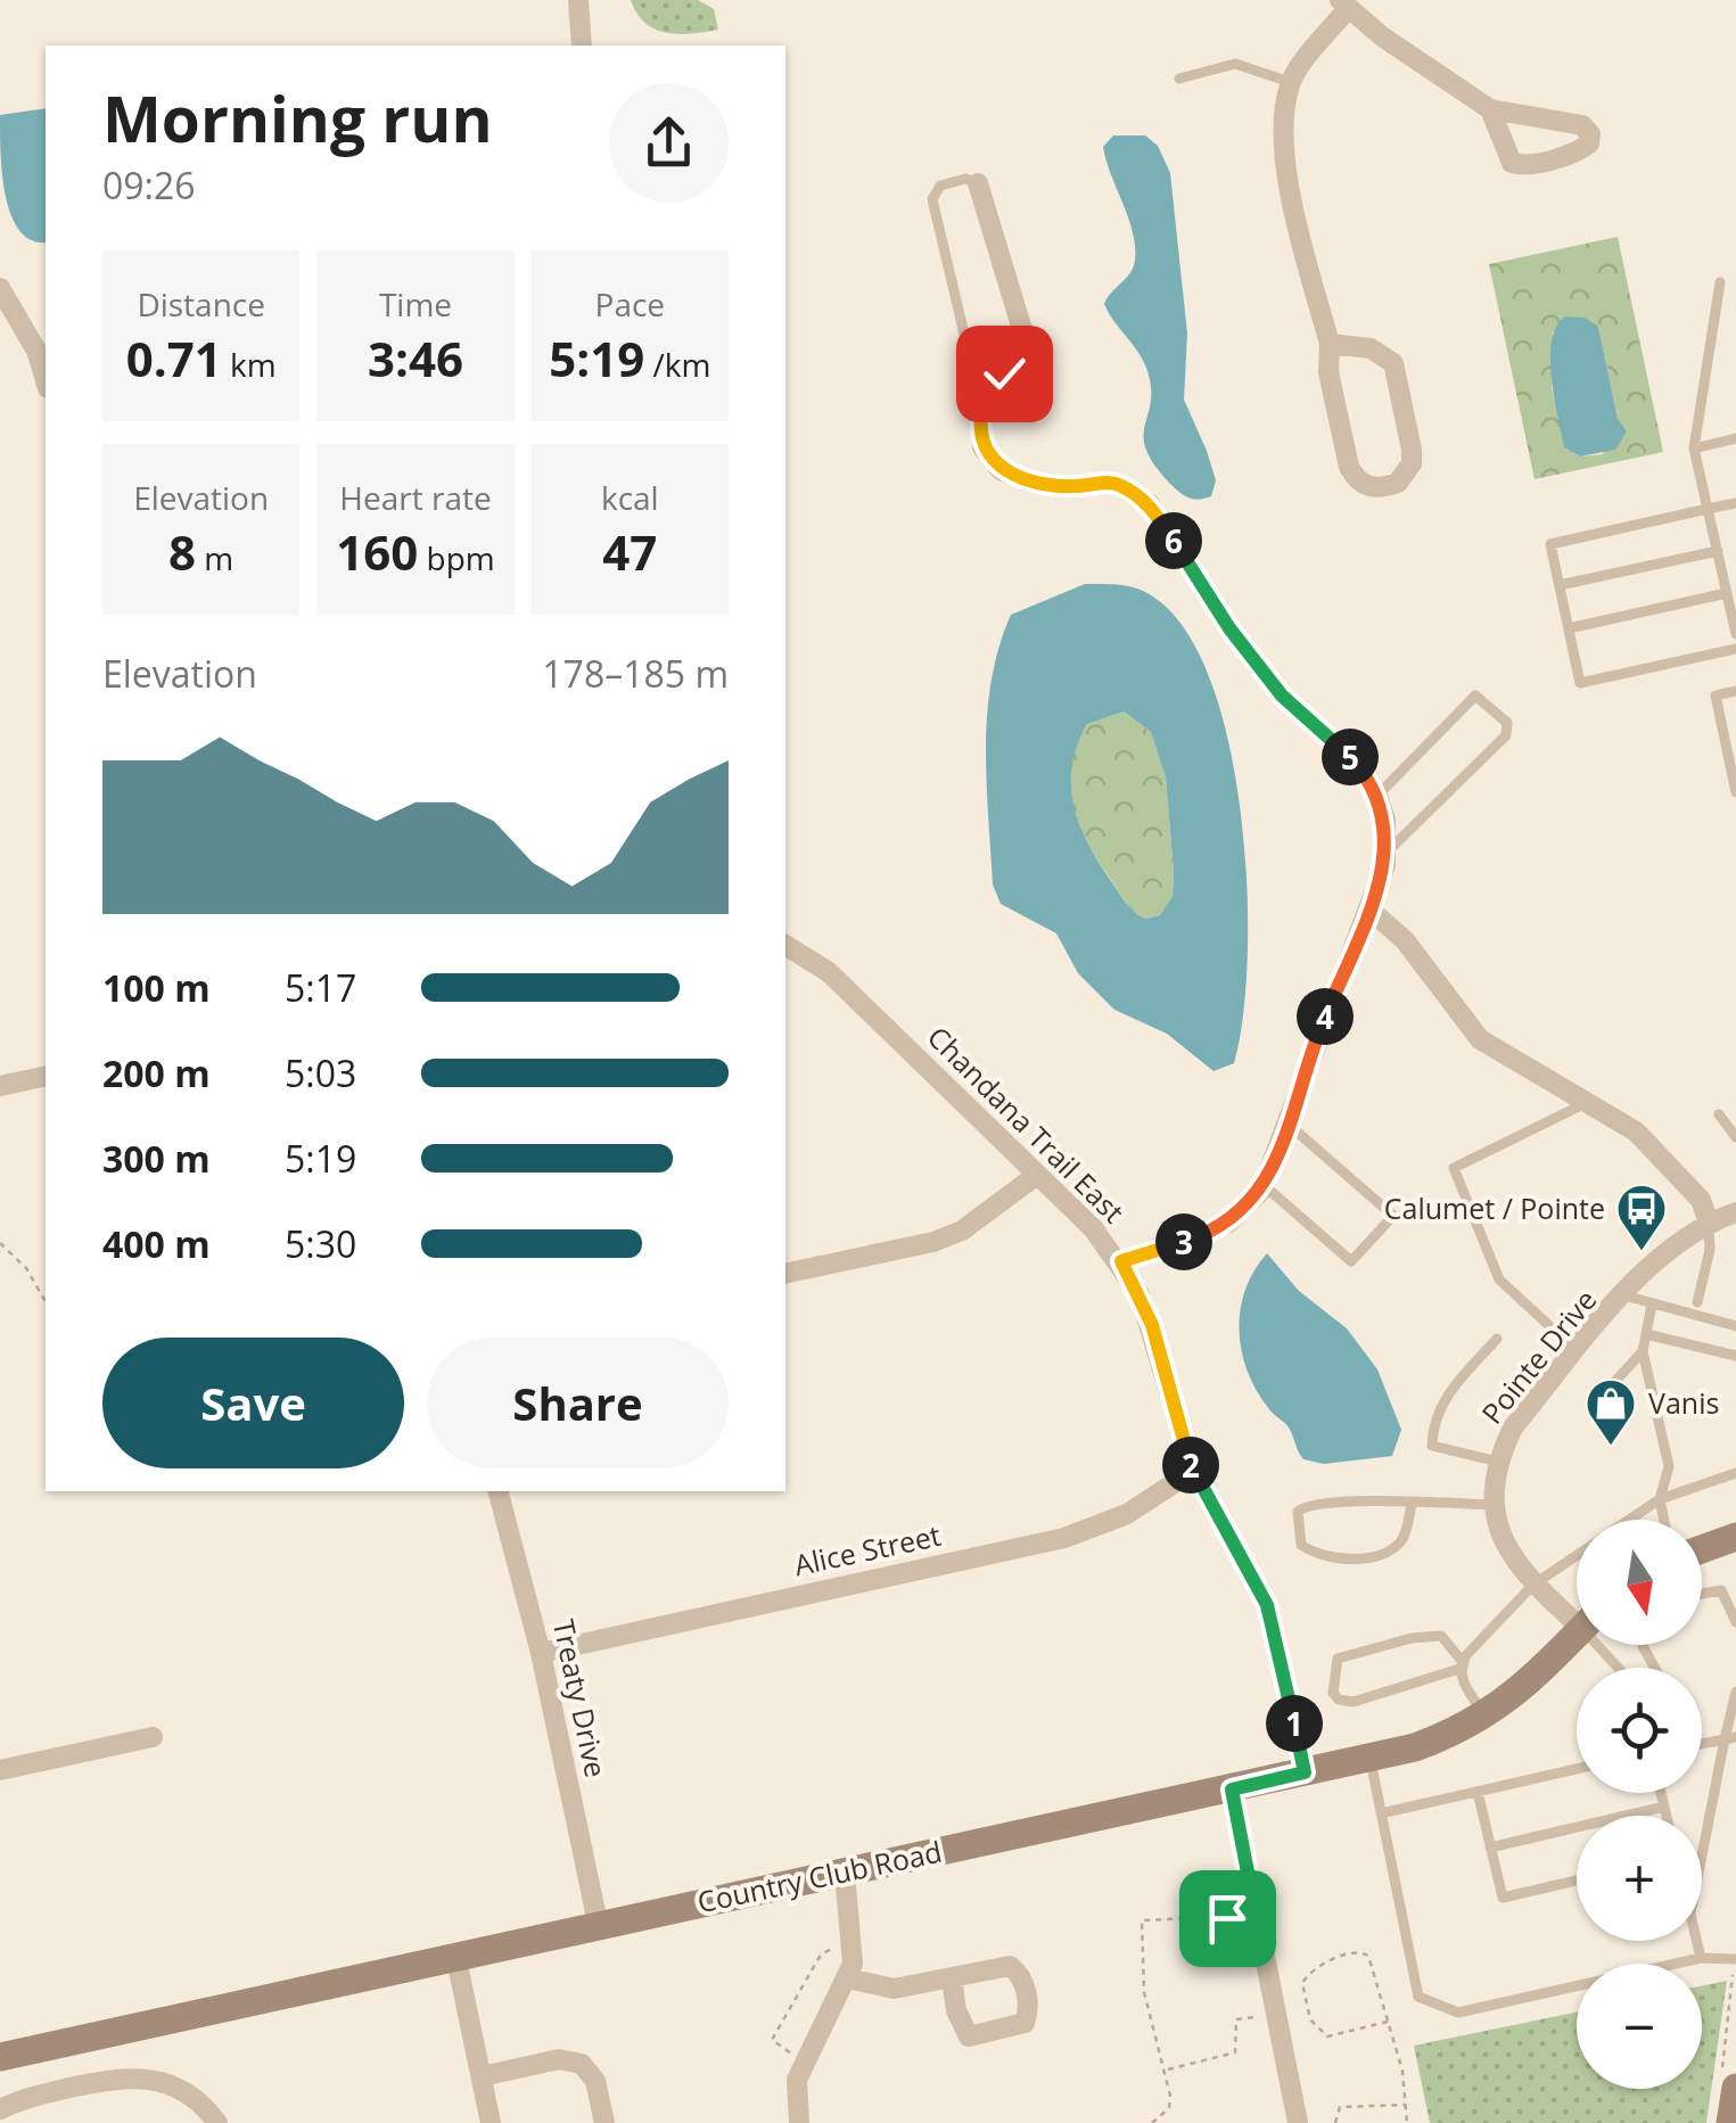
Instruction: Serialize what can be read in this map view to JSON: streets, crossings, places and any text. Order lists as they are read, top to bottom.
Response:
{
  "streets": {
    "street": [
      "Chandana Trail East",
      "Pointe Drive",
      "Alice Street",
      "Treaty Drive",
      "Country Club Road"
    ]
  },
  "crossings": [
    ["Chandana Trail East", "Alice Street"],
    ["Chandana Trail East", "Country Club Road"],
    ["Alice Street", "Treaty Drive"],
    ["Treaty Drive", "Country Club Road"]
  ],
  "places": {
    "bus stop": ["Calumet / Pointe"],
    "shop": ["Vanis"]
  },
  "north": "bottom",
  "page": {
    "heading": ["Morning run", "09:26"],
    "stats": [
      ["Distance", "0.71 km"],
      ["Time", "3:46"],
      ["Pace", "5:19 /km"],
      ["Elevation", "8 m"],
      ["Heart rate", "160 bpm"],
      ["kcal", "47"]
    ],
    "pins": [
      "6",
      "5",
      "4",
      "3",
      "2",
      "1"
    ],
    "chart": ["Elevation", "178–185 m"],
    "list": [
      {
        "name": "100 m",
        "note": "5:17"
      },
      {
        "name": "200 m",
        "note": "5:03"
      },
      {
        "name": "300 m",
        "note": "5:19"
      },
      {
        "name": "400 m",
        "note": "5:30"
      }
    ],
    "buttons": ["Save", "Share"],
    "map_buttons": ["+", "−"]
  }
}
